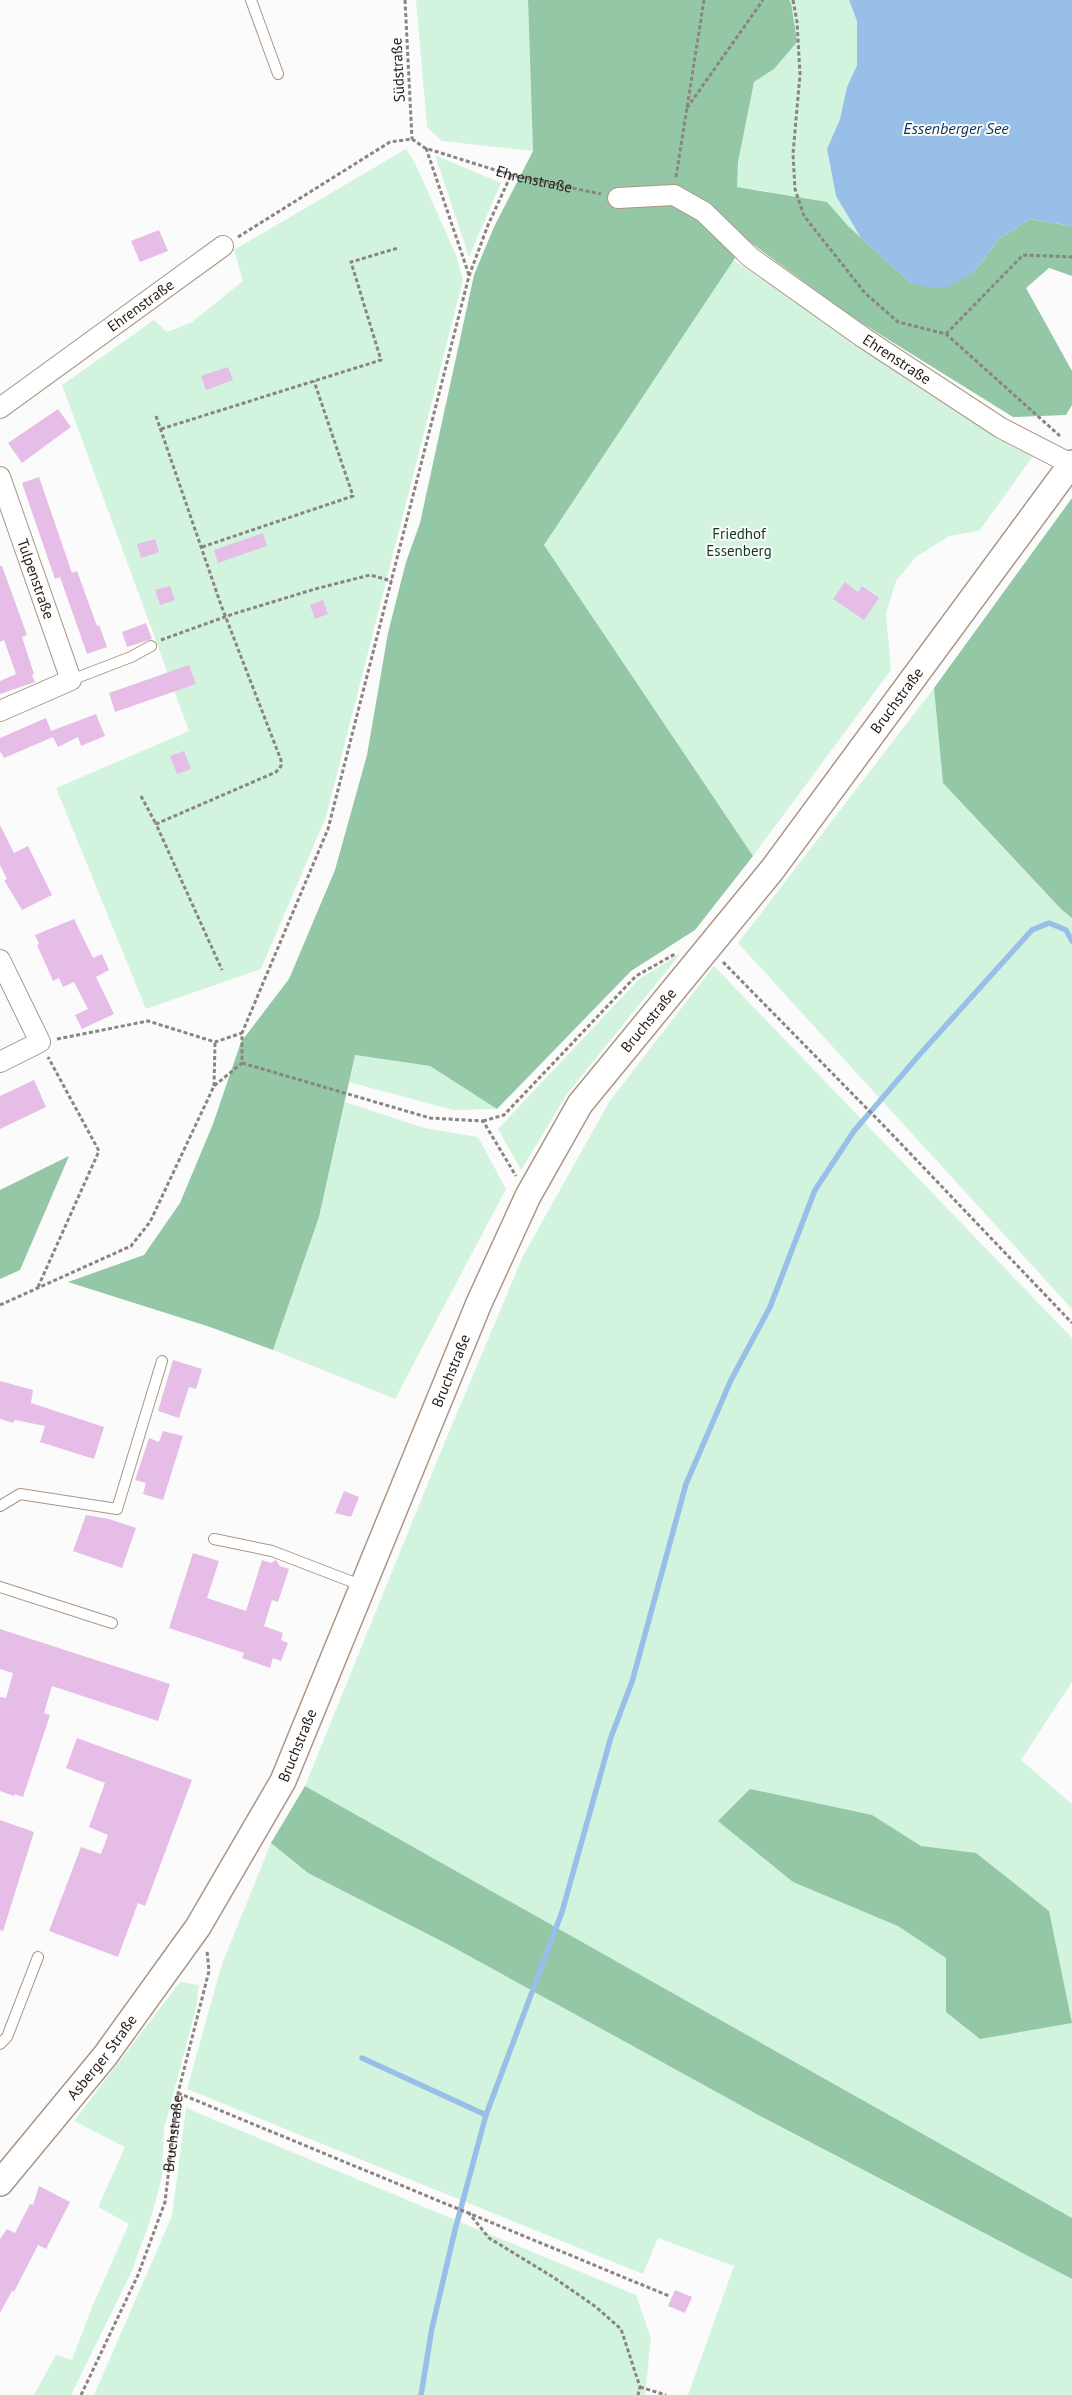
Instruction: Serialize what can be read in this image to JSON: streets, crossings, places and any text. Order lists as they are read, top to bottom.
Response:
{
  "streets": {
    "street": [
      "Ehrenstraße",
      "Tulpenstraße",
      "Bruchstraße",
      "Asberger Straße"
    ],
    "path": ["Südstraße"]
  },
  "crossings": [
    ["Südstraße", "Ehrenstraße"],
    ["Ehrenstraße", "Bruchstraße"],
    ["Bruchstraße", "Asberger Straße"]
  ],
  "water": ["Essenberger See"],
  "parks": ["Friedhof Essenberg"]
}
